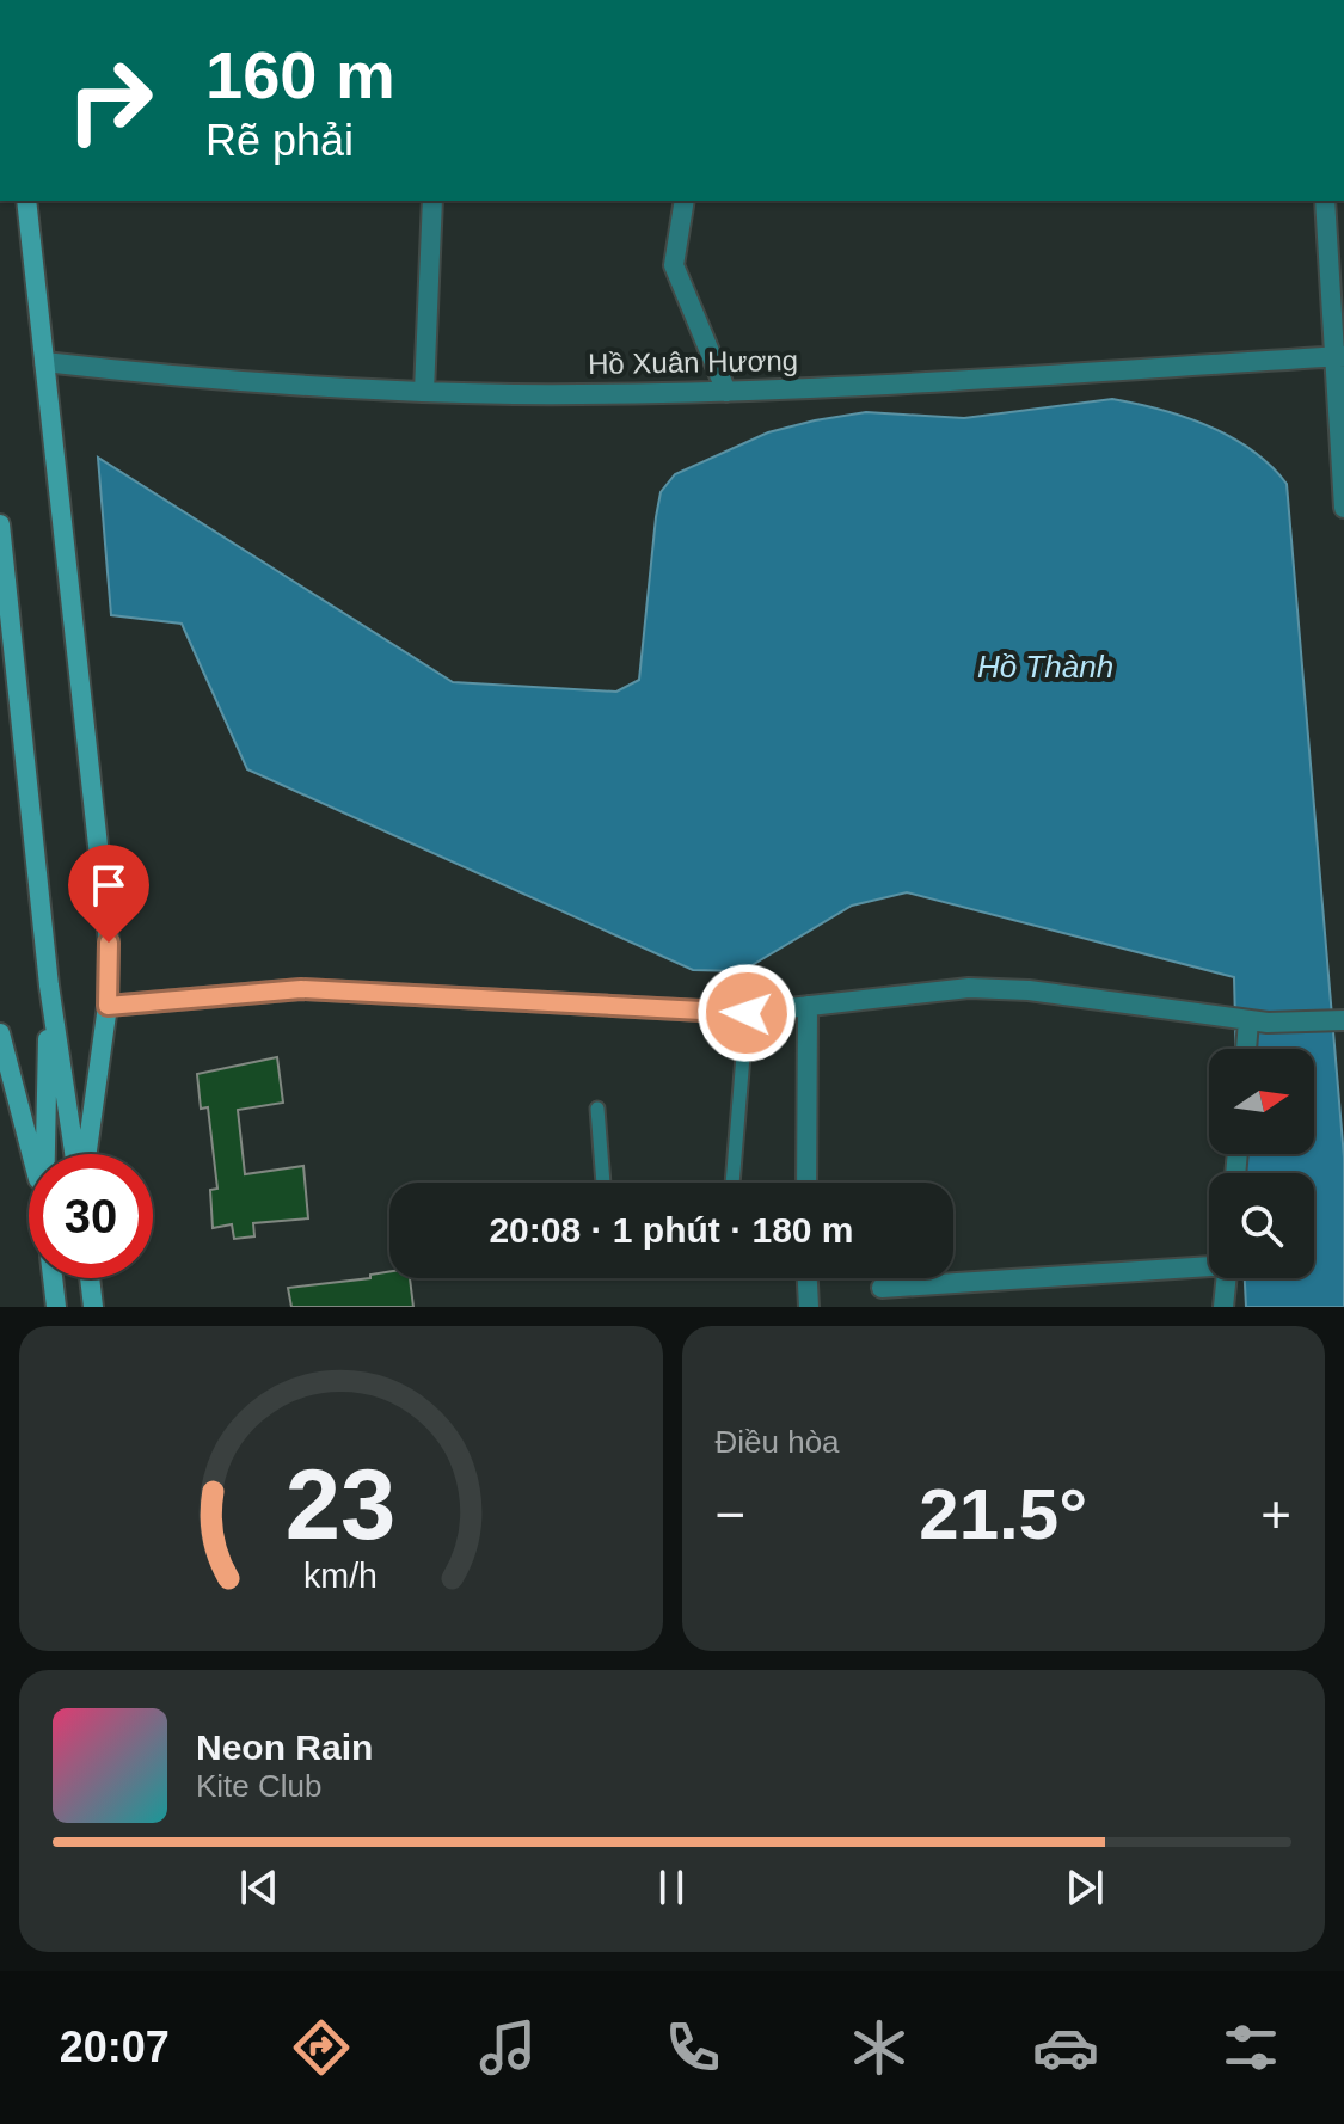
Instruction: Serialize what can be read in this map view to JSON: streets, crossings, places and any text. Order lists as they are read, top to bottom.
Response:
{
  "streets": {
    "street": ["Hồ Xuân Hương"]
  },
  "water": ["Hồ Thành"],
  "north": "right",
  "page": {
    "turn": ["160 m", "Rẽ phải"],
    "limit": "30",
    "trip": "20:08 · 1 phút · 180 m",
    "tile": "Điều hòa",
    "heat": ["−", "21.5°", "+"],
    "song": ["Neon Rain", "Kite Club"],
    "tabs": "20:07",
    "gauge": ["23", "km/h"]
  }
}
